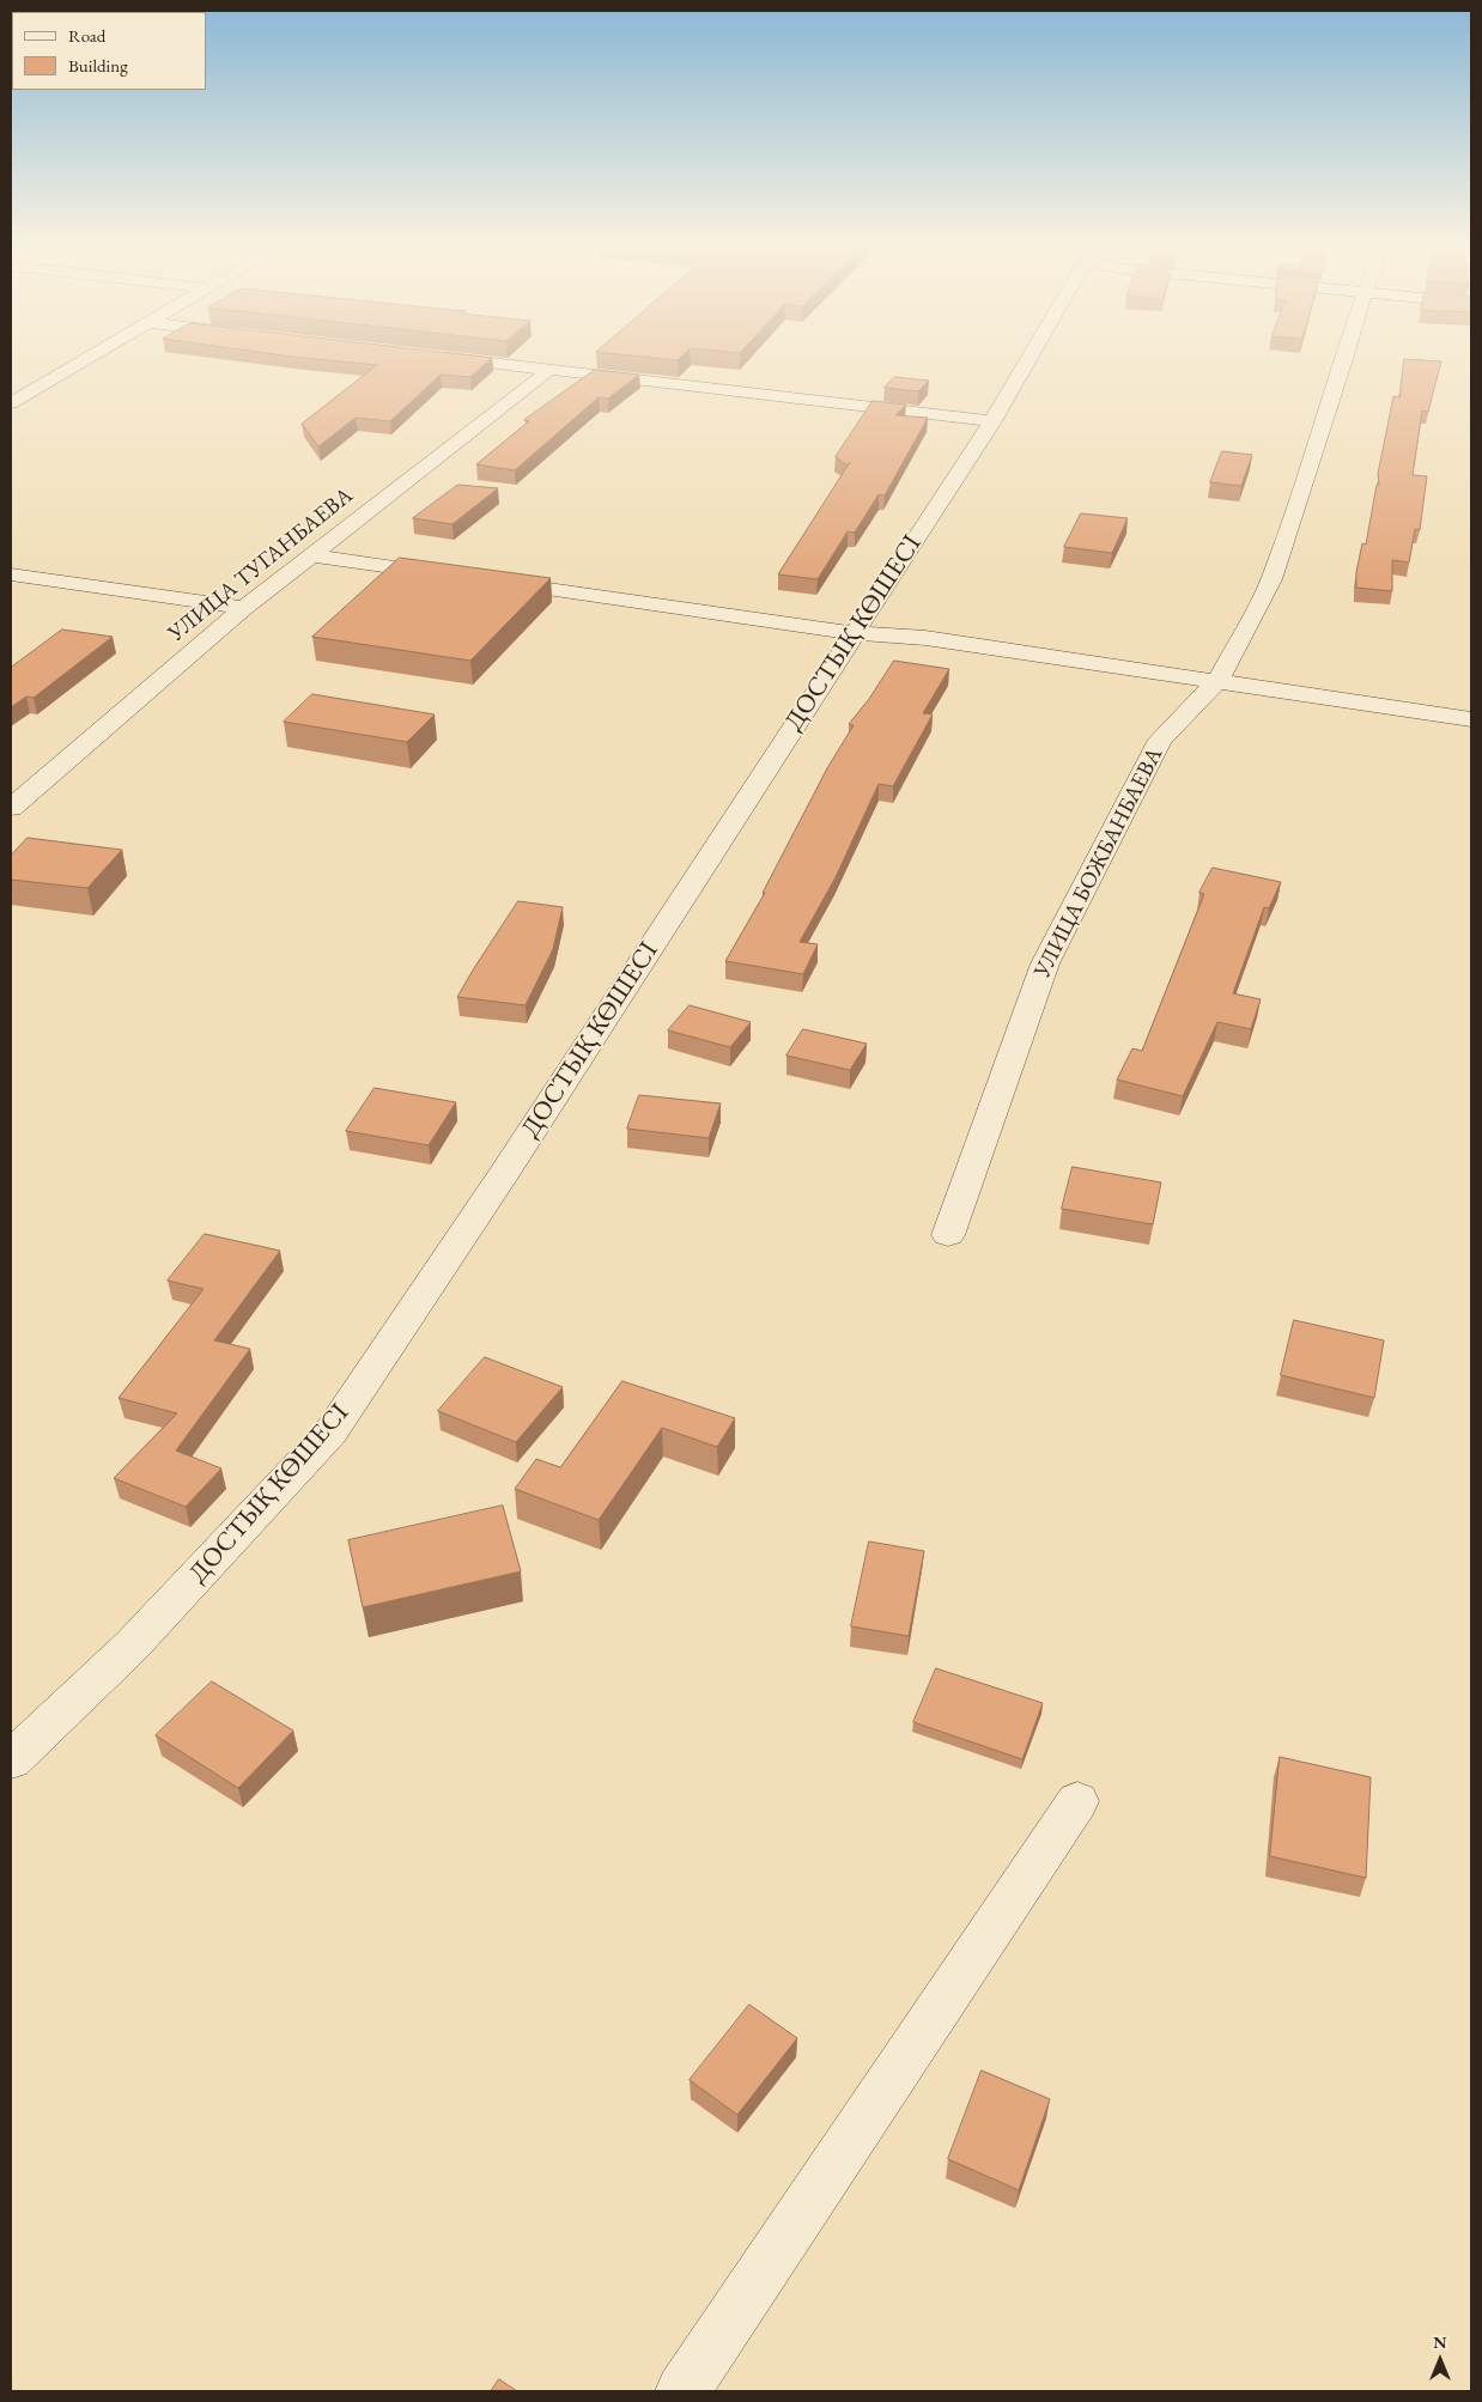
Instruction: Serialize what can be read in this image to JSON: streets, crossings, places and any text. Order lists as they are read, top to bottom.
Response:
{
  "streets": {
    "street": ["УЛИЦА ТУГАНБАЕВА", "ДОСТЫҚ КӨШЕСІ", "УЛИЦА БОЖБАНБАЕВА"]
  },
  "legend": ["Road", "Building"],
  "north": "top"
}
